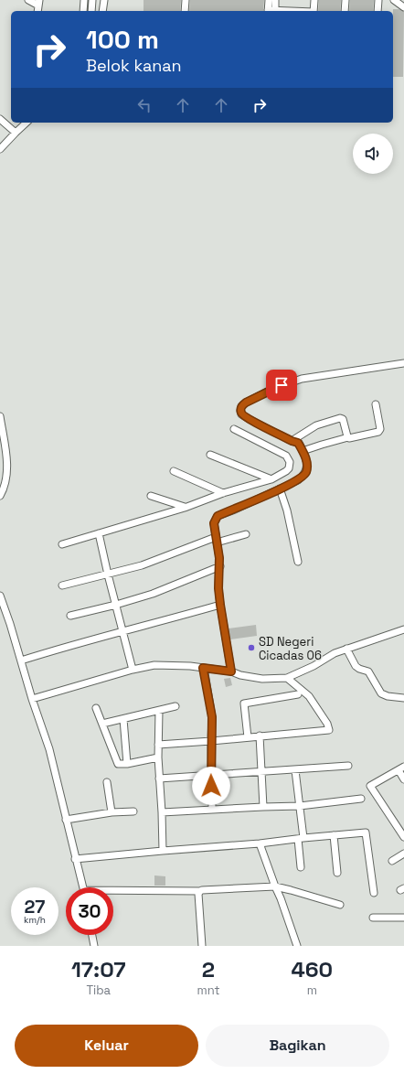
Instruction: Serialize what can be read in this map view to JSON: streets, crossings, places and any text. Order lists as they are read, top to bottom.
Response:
{
  "places": ["SD Negeri Cicadas 06"],
  "page": {
    "turn": ["100 m", "Belok kanan"],
    "speed": "27 km/h",
    "limit": "30",
    "eta": [
      "17:07",
      "Tiba",
      "2",
      "mnt",
      "460",
      "m"
    ],
    "buttons": ["Keluar", "Bagikan"]
  }
}
